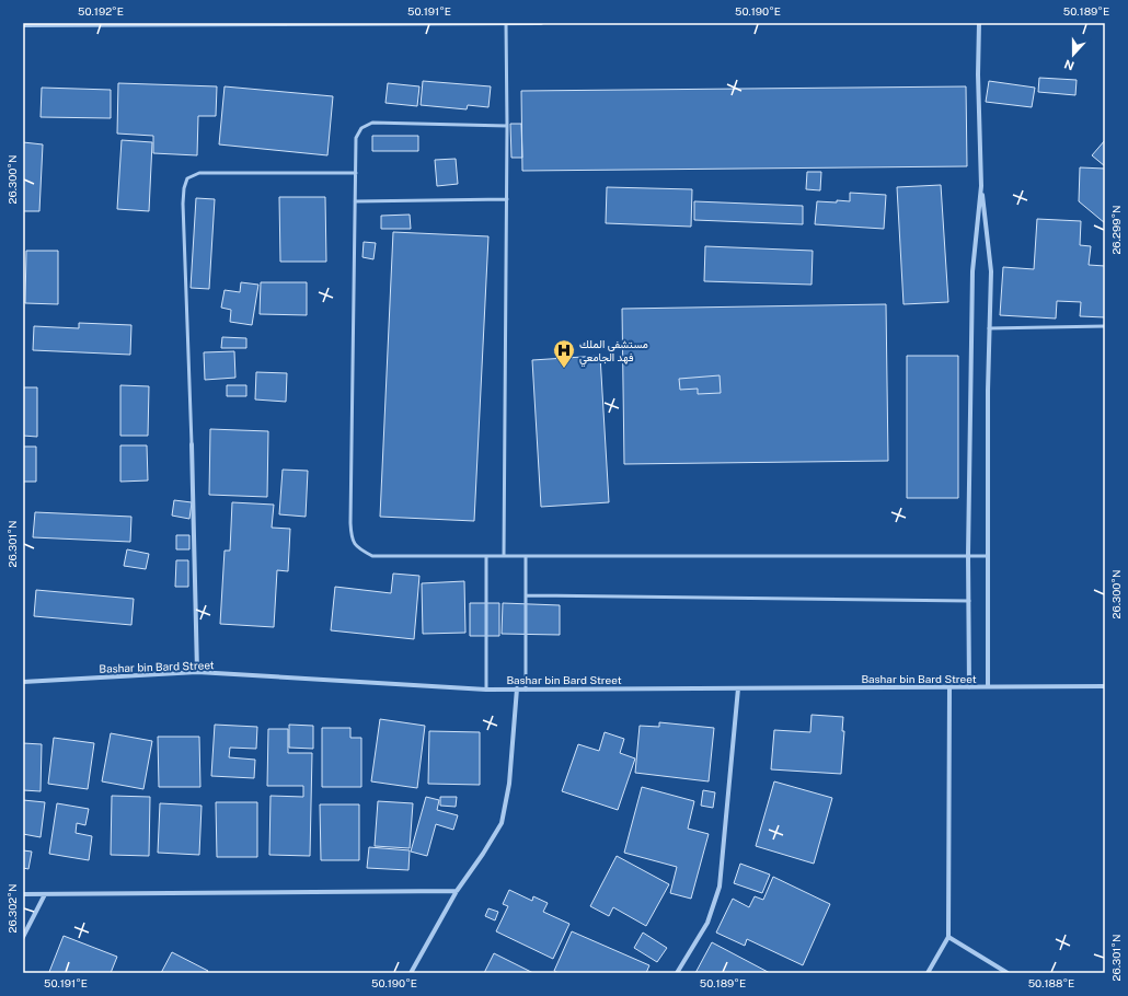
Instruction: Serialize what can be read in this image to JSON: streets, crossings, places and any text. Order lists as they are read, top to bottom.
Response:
{
  "streets": {
    "street": ["Bashar bin Bard Street"]
  },
  "places": {
    "hospital": ["مستشفي الملك فهد الجامعي"]
  },
  "north": "bottom",
  "coordinates": [
    "50.192°E",
    "50.191°E",
    "50.190°E",
    "50.189°E",
    "26.300°N",
    "26.299°N",
    "26.301°N",
    "26.302°N",
    "50.188°E"
  ]
}
